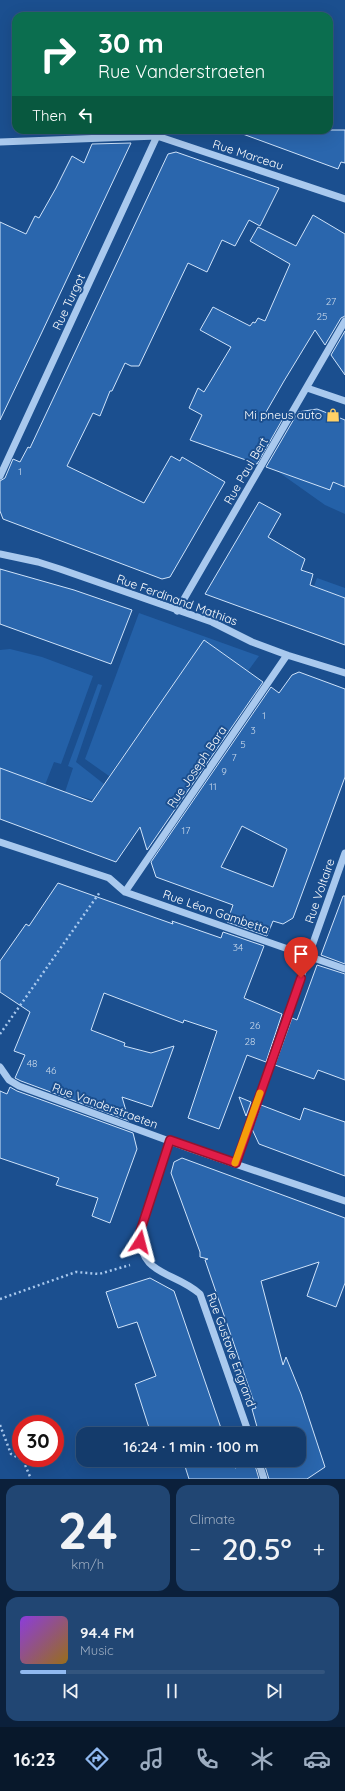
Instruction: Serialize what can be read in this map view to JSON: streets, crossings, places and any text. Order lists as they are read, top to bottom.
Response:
{
  "streets": {
    "street": [
      "Rue Marceau",
      "Rue Turgot",
      "Rue Paul Bert",
      "Rue Ferdinand Mathias",
      "Rue Joseph Bara",
      "Rue Voltaire",
      "Rue Léon Gambetta",
      "Rue Vanderstraeten",
      "Rue Gustave Engrand"
    ]
  },
  "crossings": [
    ["Rue Marceau", "Rue Turgot"],
    ["Rue Paul Bert", "Rue Ferdinand Mathias"],
    ["Rue Ferdinand Mathias", "Rue Joseph Bara"],
    ["Rue Joseph Bara", "Rue Léon Gambetta"],
    ["Rue Voltaire", "Rue Léon Gambetta"],
    ["Rue Voltaire", "Rue Vanderstraeten"]
  ],
  "places": {
    "shop": ["Mi pneus auto"]
  },
  "house_numbers": [
    "27",
    "25",
    "1",
    "1",
    "3",
    "5",
    "7",
    "9",
    "11",
    "17",
    "34",
    "26",
    "28",
    "48",
    "46"
  ],
  "page": {
    "turn": ["30 m", "Rue Vanderstraeten"],
    "then": "Then",
    "limit": "30",
    "trip": "16:24 · 1 min · 100 m",
    "tile": [
      ["24", "km/h"],
      "Climate"
    ],
    "heat": ["−", "20.5°", "+"],
    "song": ["94.4 FM", "Music"],
    "tabs": "16:23"
  }
}
